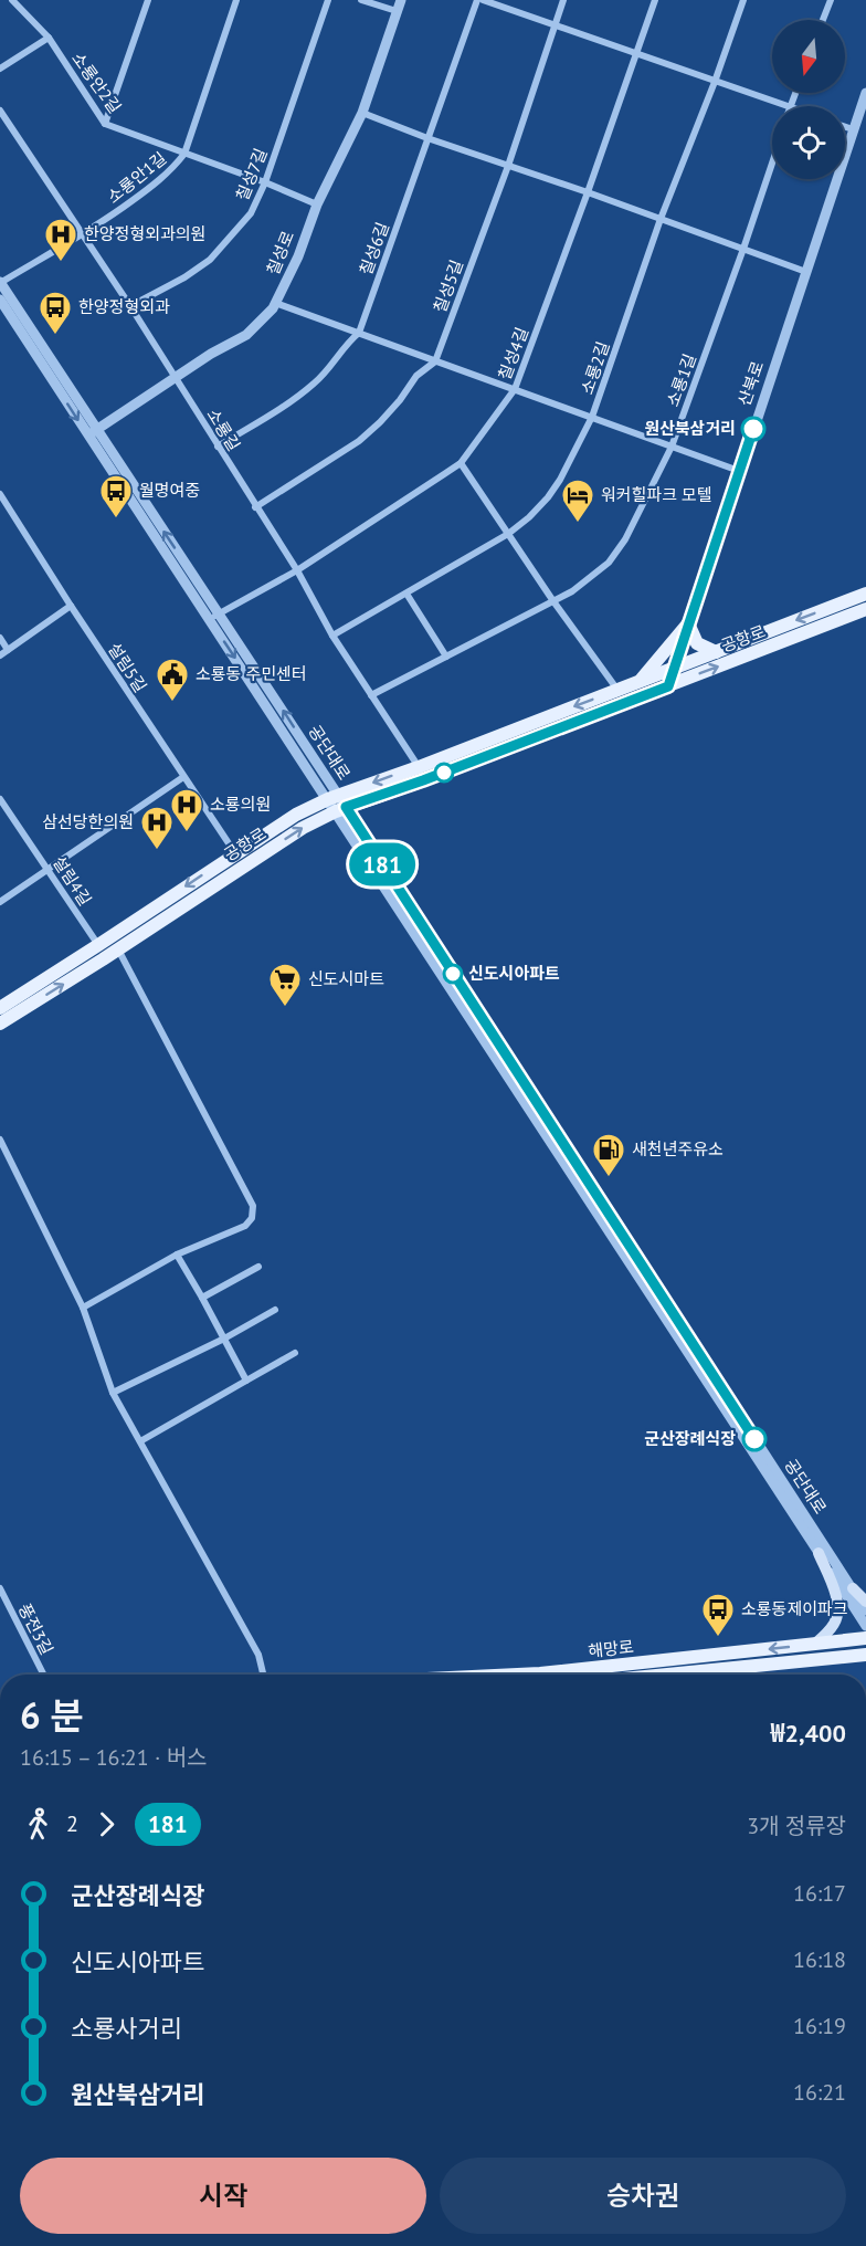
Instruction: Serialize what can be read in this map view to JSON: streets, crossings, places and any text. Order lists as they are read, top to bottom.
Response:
{
  "streets": {
    "main road": ["공항로", "해망로"],
    "street": [
      "소룡안2길",
      "칠성7길",
      "소룡안1길",
      "칠성6길",
      "칠성로",
      "칠성5길",
      "칠성4길",
      "소룡2길",
      "소룡1길",
      "산북로",
      "소룡길",
      "설림5길",
      "공단대로",
      "설림4길",
      "풍전3길"
    ]
  },
  "crossings": [
    ["소룡안2길", "칠성7길"],
    ["소룡안2길", "소룡안1길"],
    ["소룡안2길", "칠성로"],
    ["칠성7길", "소룡길"],
    ["소룡안1길", "소룡길"],
    ["소룡안1길", "공단대로"],
    ["칠성6길", "소룡길"],
    ["칠성로", "소룡길"],
    ["칠성로", "공단대로"],
    ["칠성5길", "소룡길"],
    ["칠성4길", "소룡길"],
    ["칠성4길", "공단대로"],
    ["소룡2길", "소룡길"],
    ["소룡1길", "소룡길"],
    ["산북로", "공항로"],
    ["소룡길", "공항로"],
    ["공항로", "설림5길"],
    ["공항로", "공단대로"],
    ["공항로", "설림4길"]
  ],
  "places": {
    "hospital": ["한양정형외과의원", "소룡의원", "삼선당한의원"],
    "bus stop": ["한양정형외과", "월명여중", "소룡동제이파크"],
    "other": ["원산북삼거리", "신도시아파트", "군산장례식장"],
    "hotel": ["워커힐파크 모텔"],
    "public building": ["소룡동 주민센터"],
    "supermarket": ["신도시마트"],
    "fuel station": ["새천년주유소"]
  },
  "lines": ["bus line 181"],
  "north": "bottom",
  "page": {
    "on_map": "181",
    "heading": ["6 분", "16:15 – 16:21 · 버스", "₩2,400"],
    "legs": ["2", "181", "3개 정류장"],
    "list": [
      {
        "name": "군산장례식장",
        "value": "16:17"
      },
      {
        "name": "신도시아파트",
        "value": "16:18"
      },
      {
        "name": "소룡사거리",
        "value": "16:19"
      },
      {
        "name": "원산북삼거리",
        "value": "16:21"
      }
    ],
    "buttons": ["시작", "승차권"]
  }
}
